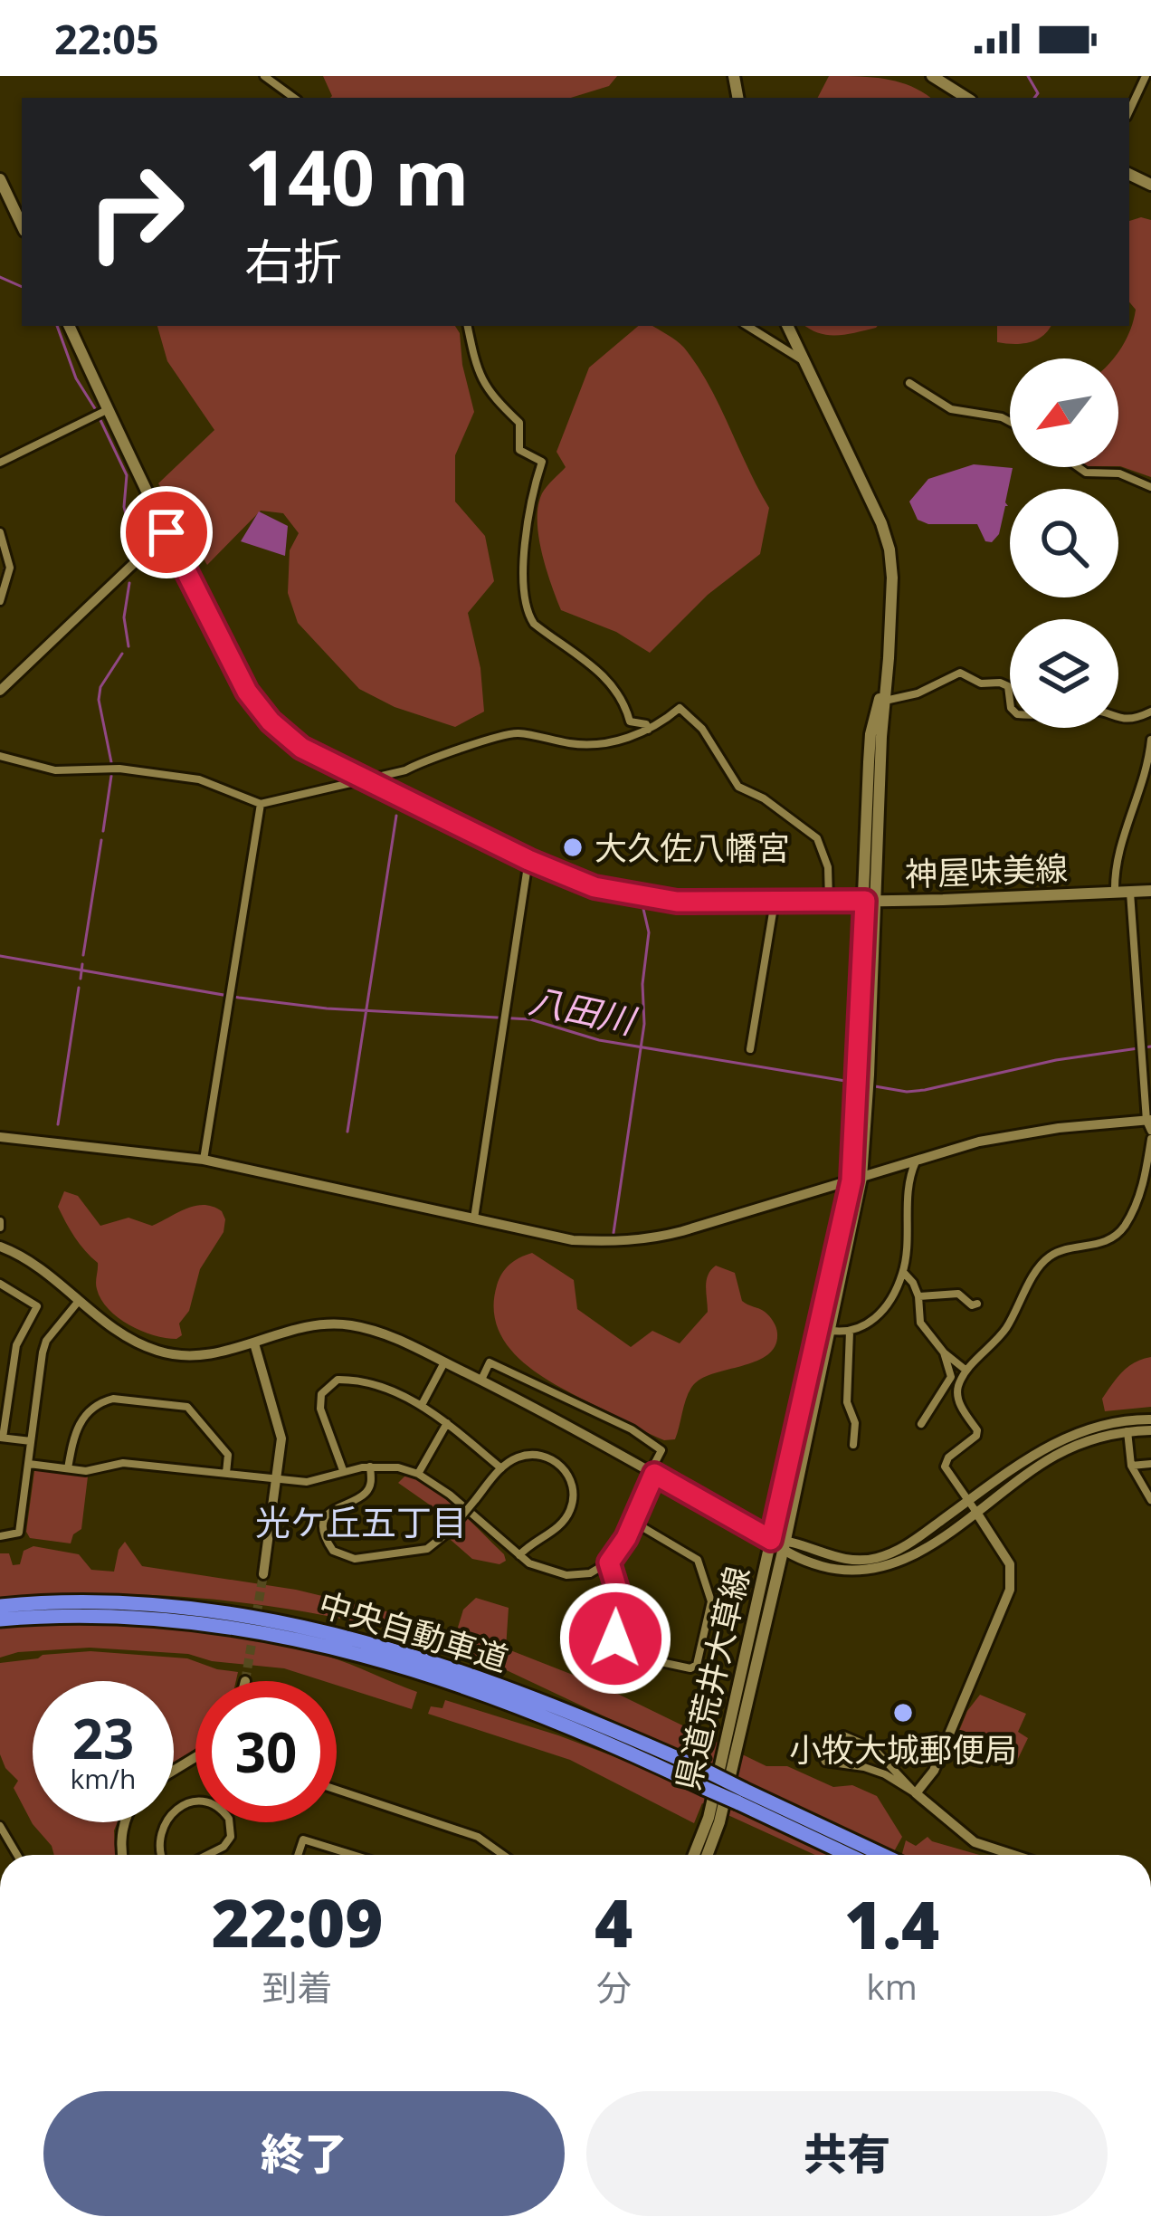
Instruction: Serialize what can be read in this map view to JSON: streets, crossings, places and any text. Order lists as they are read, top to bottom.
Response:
{
  "streets": {
    "highway": ["中央自動車道"],
    "main road": ["神屋味美線", "県道荒井大草線"]
  },
  "crossings": [
    ["神屋味美線", "県道荒井大草線"]
  ],
  "districts": ["光ケ丘五丁目"],
  "water": ["八田川"],
  "places": ["大久佐八幡宮", "小牧大城郵便局"],
  "north": "bottom left",
  "page": {
    "status": "22:05",
    "turn": ["140 m", "右折"],
    "speed": "23 km/h",
    "limit": "30",
    "eta": [
      "22:09",
      "到着",
      "4",
      "分",
      "1.4",
      "km"
    ],
    "buttons": ["終了", "共有"]
  }
}
